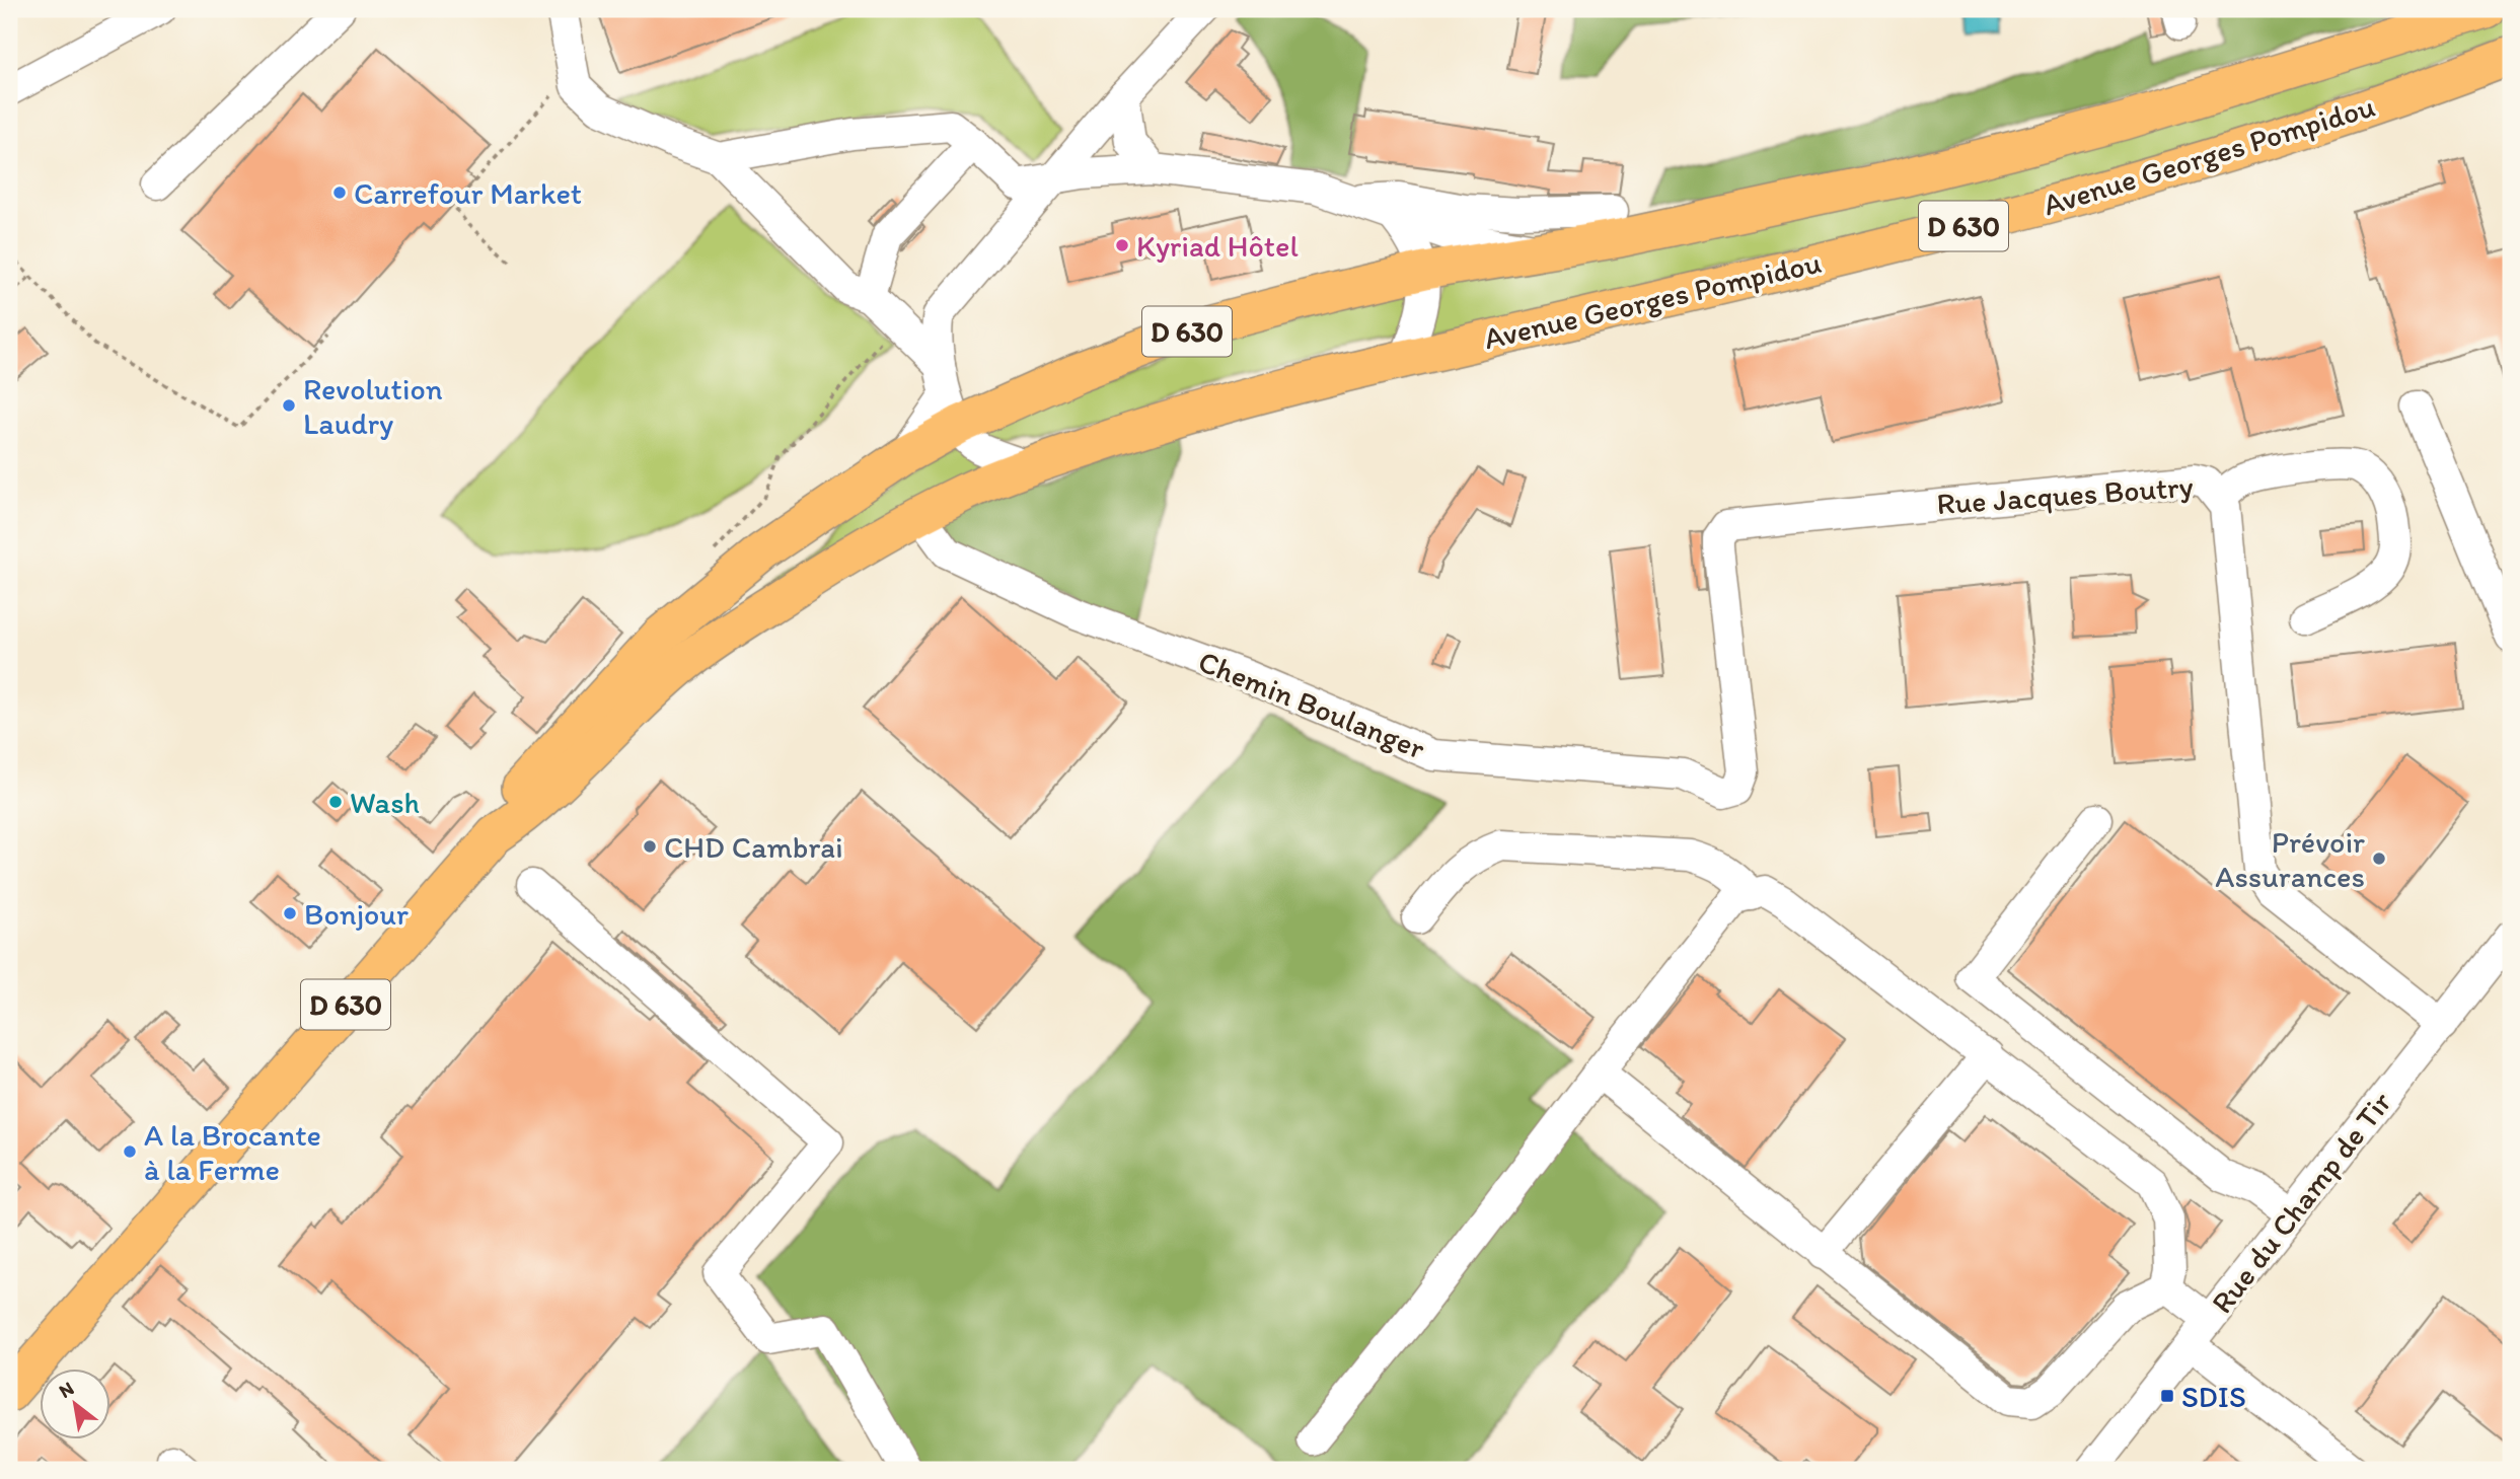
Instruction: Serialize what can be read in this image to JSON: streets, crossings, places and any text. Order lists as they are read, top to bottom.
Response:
{
  "streets": {
    "main road": ["Avenue Georges Pompidou", "D 630"],
    "street": ["Rue Jacques Boutry", "Chemin Boulanger", "Rue du Champ de Tir"]
  },
  "crossings": [
    ["Avenue Georges Pompidou", "D 630"],
    ["Avenue Georges Pompidou", "Chemin Boulanger"],
    ["Rue Jacques Boutry", "Chemin Boulanger"],
    ["Rue Jacques Boutry", "Rue du Champ de Tir"]
  ],
  "places": {
    "other": [
      "Carrefour Market",
      "Kyriad Hôtel",
      "Revolution Laudry",
      "Wash",
      "CHD Cambrai",
      "Prévoir Assurances",
      "Bonjour",
      "A la Brocante à la Ferme"
    ],
    "transit": ["SDIS"]
  },
  "north": "top left"
}
